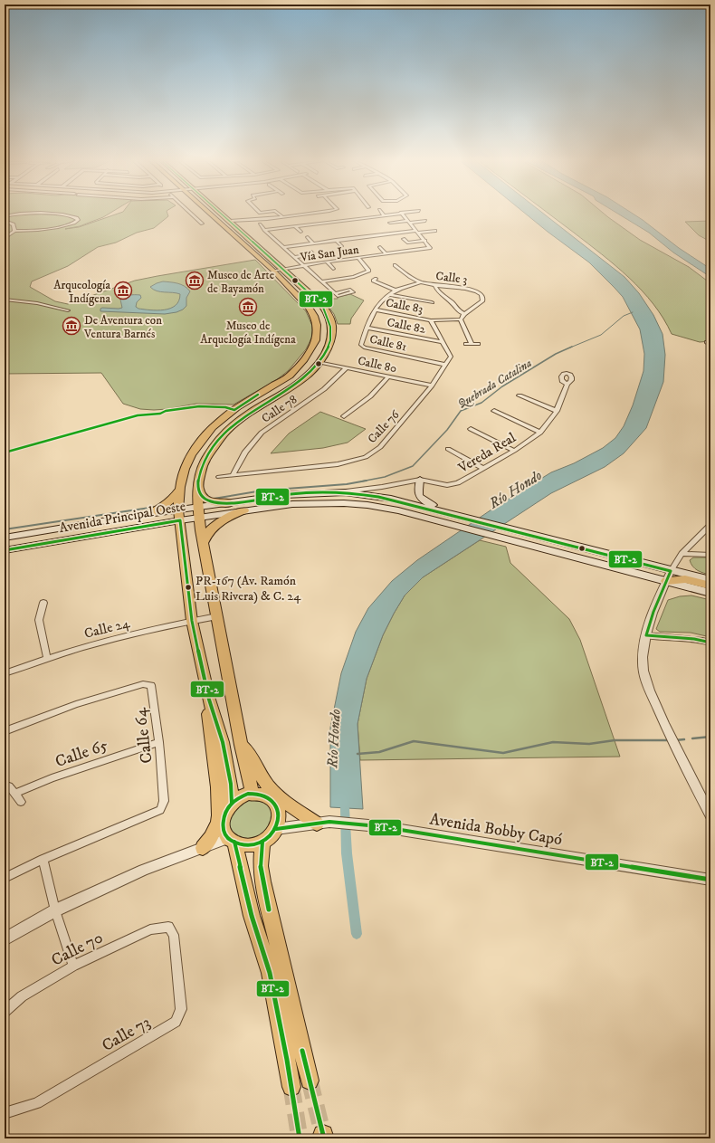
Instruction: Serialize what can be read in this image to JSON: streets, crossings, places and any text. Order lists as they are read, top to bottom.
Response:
{
  "streets": {
    "main road": ["Avenida Principal Oeste"],
    "street": [
      "Vía San Juan",
      "Calle 3",
      "Calle 83",
      "Calle 82",
      "Calle 81",
      "Calle 80",
      "Calle 78",
      "Calle 76",
      "Vereda Real",
      "Calle 24",
      "Calle 64",
      "Calle 65",
      "Avenida Bobby Capó",
      "Calle 70",
      "Calle 73"
    ]
  },
  "crossings": [
    ["Calle 3", "Calle 81"],
    ["Calle 83", "Calle 81"],
    ["Calle 82", "Calle 81"],
    ["Calle 81", "Calle 76"],
    ["Calle 80", "Calle 78"],
    ["Calle 80", "Calle 76"],
    ["Calle 78", "Calle 76"],
    ["Vereda Real", "Avenida Principal Oeste"],
    ["Calle 64", "Calle 65"],
    ["Calle 70", "Calle 73"]
  ],
  "water": ["Quebrada Catalina", "Río Hondo"],
  "places": {
    "museum": [
      "Museo de Arte de Bayamón",
      "Arqueología Indígena",
      "Museo de Arquelogía Indígena",
      "De Aventura con Ventura Barnés"
    ],
    "other": ["PR-167 (Av. Ramón Luis Rivera) & C. 24"]
  },
  "lines": ["transit line BT-2"]
}
